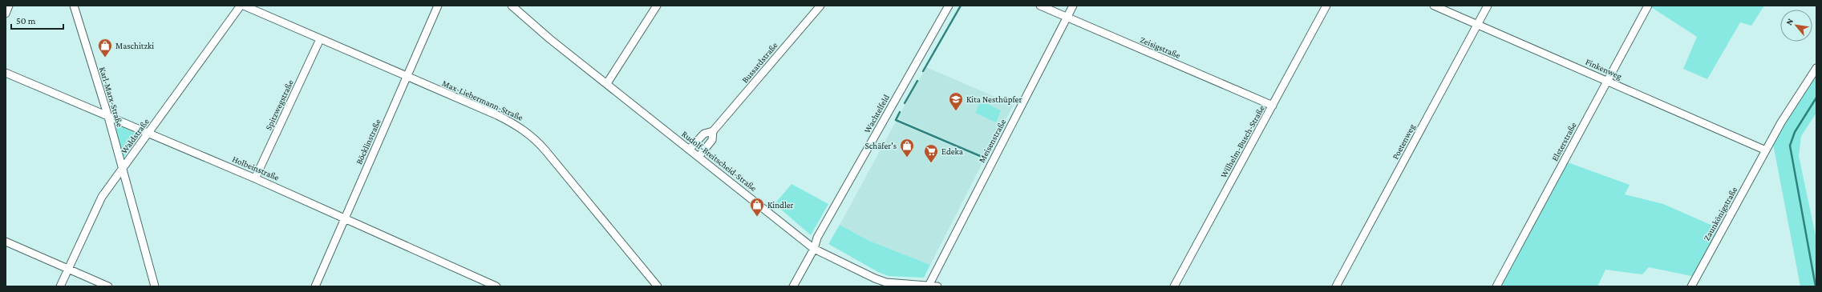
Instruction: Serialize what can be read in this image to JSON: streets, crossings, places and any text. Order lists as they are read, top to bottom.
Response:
{
  "streets": {
    "street": [
      "Zeisigstraße",
      "Bussardstraße",
      "Finkenweg",
      "Karl-Marx-Straße",
      "Max-Liebermann-Straße",
      "Spitzwegstraße",
      "Wachtelfeld",
      "Waldstraße",
      "Meisenstraße",
      "Böcklinstraße",
      "Wilhelm-Busch-Straße",
      "Poetenweg",
      "Elsterstraße",
      "Rudolf-Breitscheid-Straße",
      "Holbeinstraße",
      "Zaunkönigstraße"
    ]
  },
  "crossings": [
    ["Zeisigstraße", "Meisenstraße"],
    ["Zeisigstraße", "Wilhelm-Busch-Straße"],
    ["Bussardstraße", "Rudolf-Breitscheid-Straße"],
    ["Finkenweg", "Poetenweg"],
    ["Finkenweg", "Elsterstraße"],
    ["Finkenweg", "Zaunkönigstraße"],
    ["Karl-Marx-Straße", "Waldstraße"],
    ["Karl-Marx-Straße", "Holbeinstraße"],
    ["Max-Liebermann-Straße", "Spitzwegstraße"],
    ["Max-Liebermann-Straße", "Böcklinstraße"],
    ["Spitzwegstraße", "Holbeinstraße"],
    ["Wachtelfeld", "Rudolf-Breitscheid-Straße"],
    ["Waldstraße", "Holbeinstraße"],
    ["Meisenstraße", "Rudolf-Breitscheid-Straße"],
    ["Böcklinstraße", "Holbeinstraße"]
  ],
  "places": {
    "shop": ["Maschitzki", "Schäfer's", "Kindler"],
    "school or university": ["Kita Nesthüpfer"],
    "supermarket": ["Edeka"]
  },
  "scale_bar": "50 m",
  "north": "top left"
}
